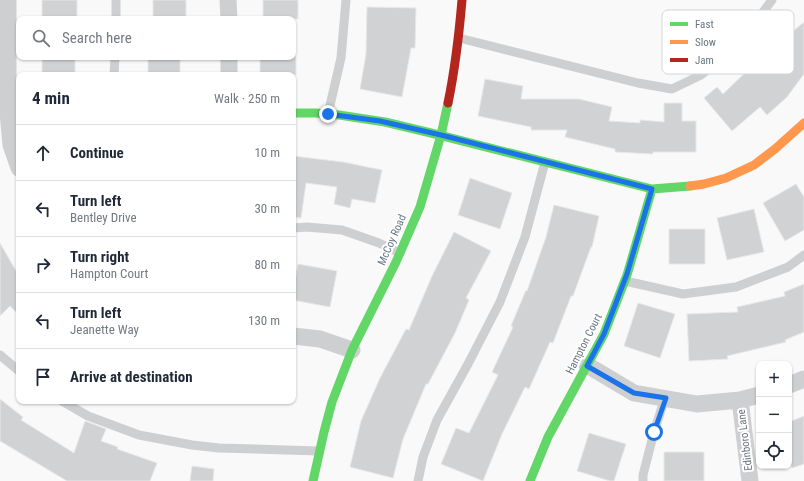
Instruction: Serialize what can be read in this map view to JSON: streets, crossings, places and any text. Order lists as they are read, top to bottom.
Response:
{
  "streets": {
    "street": ["McCoy Road", "Hampton Court", "Edinboro Lane"]
  },
  "legend": ["Fast", "Slow", "Jam"],
  "page": {
    "search": "Search here",
    "heading": ["4 min", "Walk · 250 m"],
    "list": [
      ["Continue", "10 m"],
      ["Turn left", "Bentley Drive", "30 m"],
      ["Turn right", "Hampton Court", "80 m"],
      ["Turn left", "Jeanette Way", "130 m"],
      "Arrive at destination"
    ],
    "map_buttons": ["+", "−"]
  }
}
